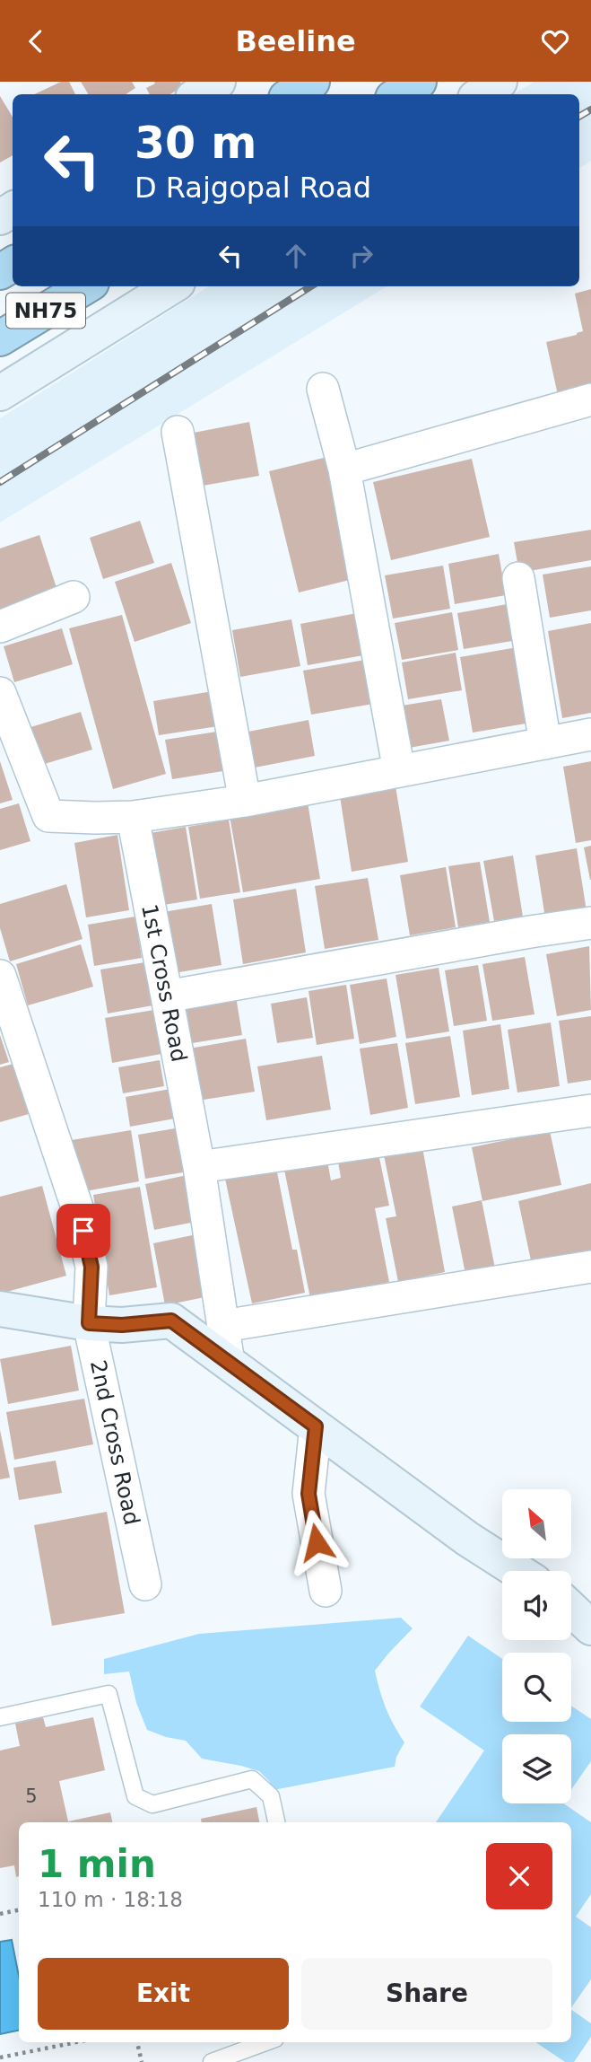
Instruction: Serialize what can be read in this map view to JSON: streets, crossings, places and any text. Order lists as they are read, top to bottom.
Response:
{
  "streets": {
    "highway": ["NH75"],
    "street": ["1st Cross Road", "2nd Cross Road"]
  },
  "house_numbers": ["5"],
  "north": "top left",
  "page": {
    "header": "Beeline",
    "turn": ["30 m", "D Rajgopal Road"],
    "heading": ["1 min", "110 m · 18:18"],
    "buttons": ["Exit", "Share"]
  }
}
